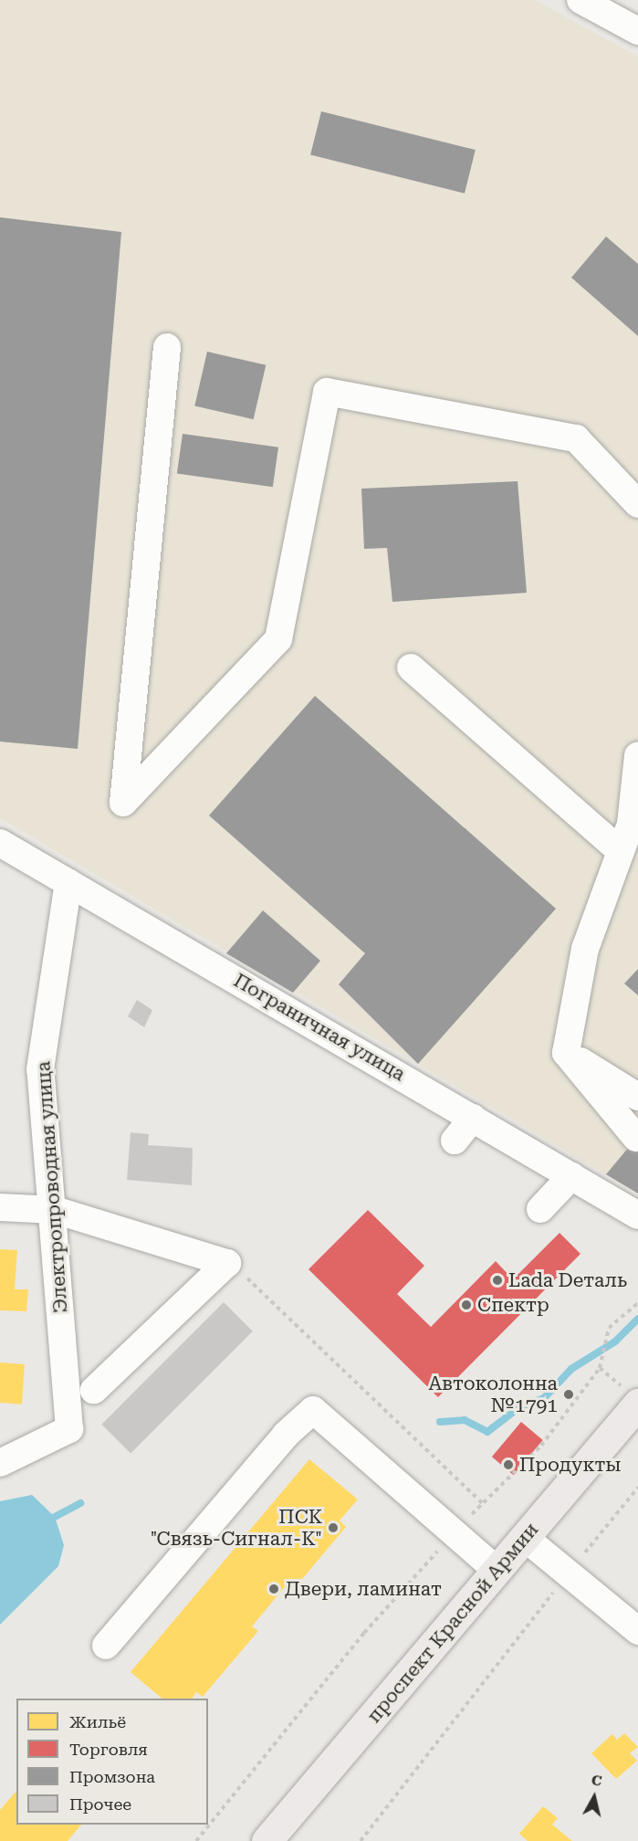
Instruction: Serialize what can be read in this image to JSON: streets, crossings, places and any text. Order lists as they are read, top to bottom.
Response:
{
  "streets": {
    "main road": ["проспект Красной Армии"],
    "street": ["Пограничная улица", "Электропроводная улица"]
  },
  "crossings": [
    ["Пограничная улица", "Электропроводная улица"]
  ],
  "places": [
    "Lada Dеталь",
    "Спектр",
    "Автоколонна №1791",
    "Продукты",
    "ПСК \"Связь-Сигнал-К\"",
    "Двери, ламинат"
  ],
  "legend": [
    "Жильё",
    "Торговля",
    "Промзона",
    "Прочее"
  ],
  "north": "top"
}
